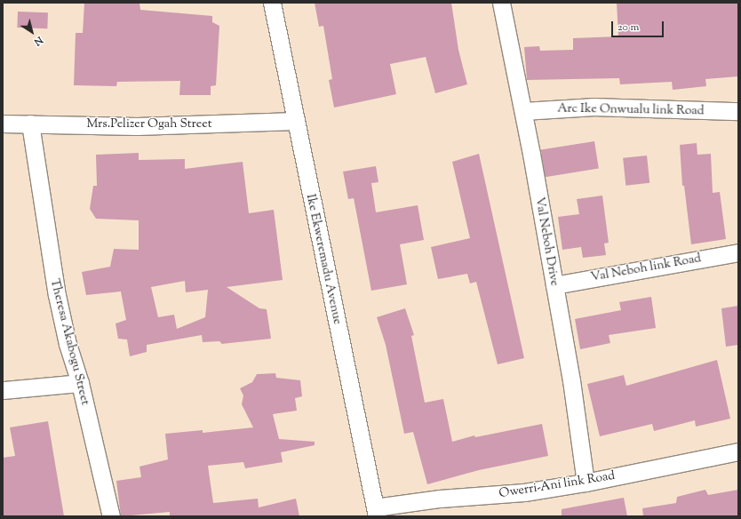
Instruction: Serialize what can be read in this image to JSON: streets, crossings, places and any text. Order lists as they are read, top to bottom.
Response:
{
  "streets": {
    "street": [
      "Arc Ike Onwualu link Road",
      "Mrs.Pelizer Ogah Street",
      "Val Neboh Drive",
      "Ike Ekweremadu Avenue",
      "Val Neboh link Road",
      "Theresa Akabogu Street",
      "Owerri-Ani link Road"
    ]
  },
  "crossings": [
    ["Arc Ike Onwualu link Road", "Val Neboh Drive"],
    ["Mrs.Pelizer Ogah Street", "Ike Ekweremadu Avenue"],
    ["Mrs.Pelizer Ogah Street", "Theresa Akabogu Street"],
    ["Val Neboh Drive", "Val Neboh link Road"],
    ["Val Neboh Drive", "Owerri-Ani link Road"],
    ["Ike Ekweremadu Avenue", "Owerri-Ani link Road"]
  ],
  "scale_bar": "20 m",
  "north": "bottom right"
}
